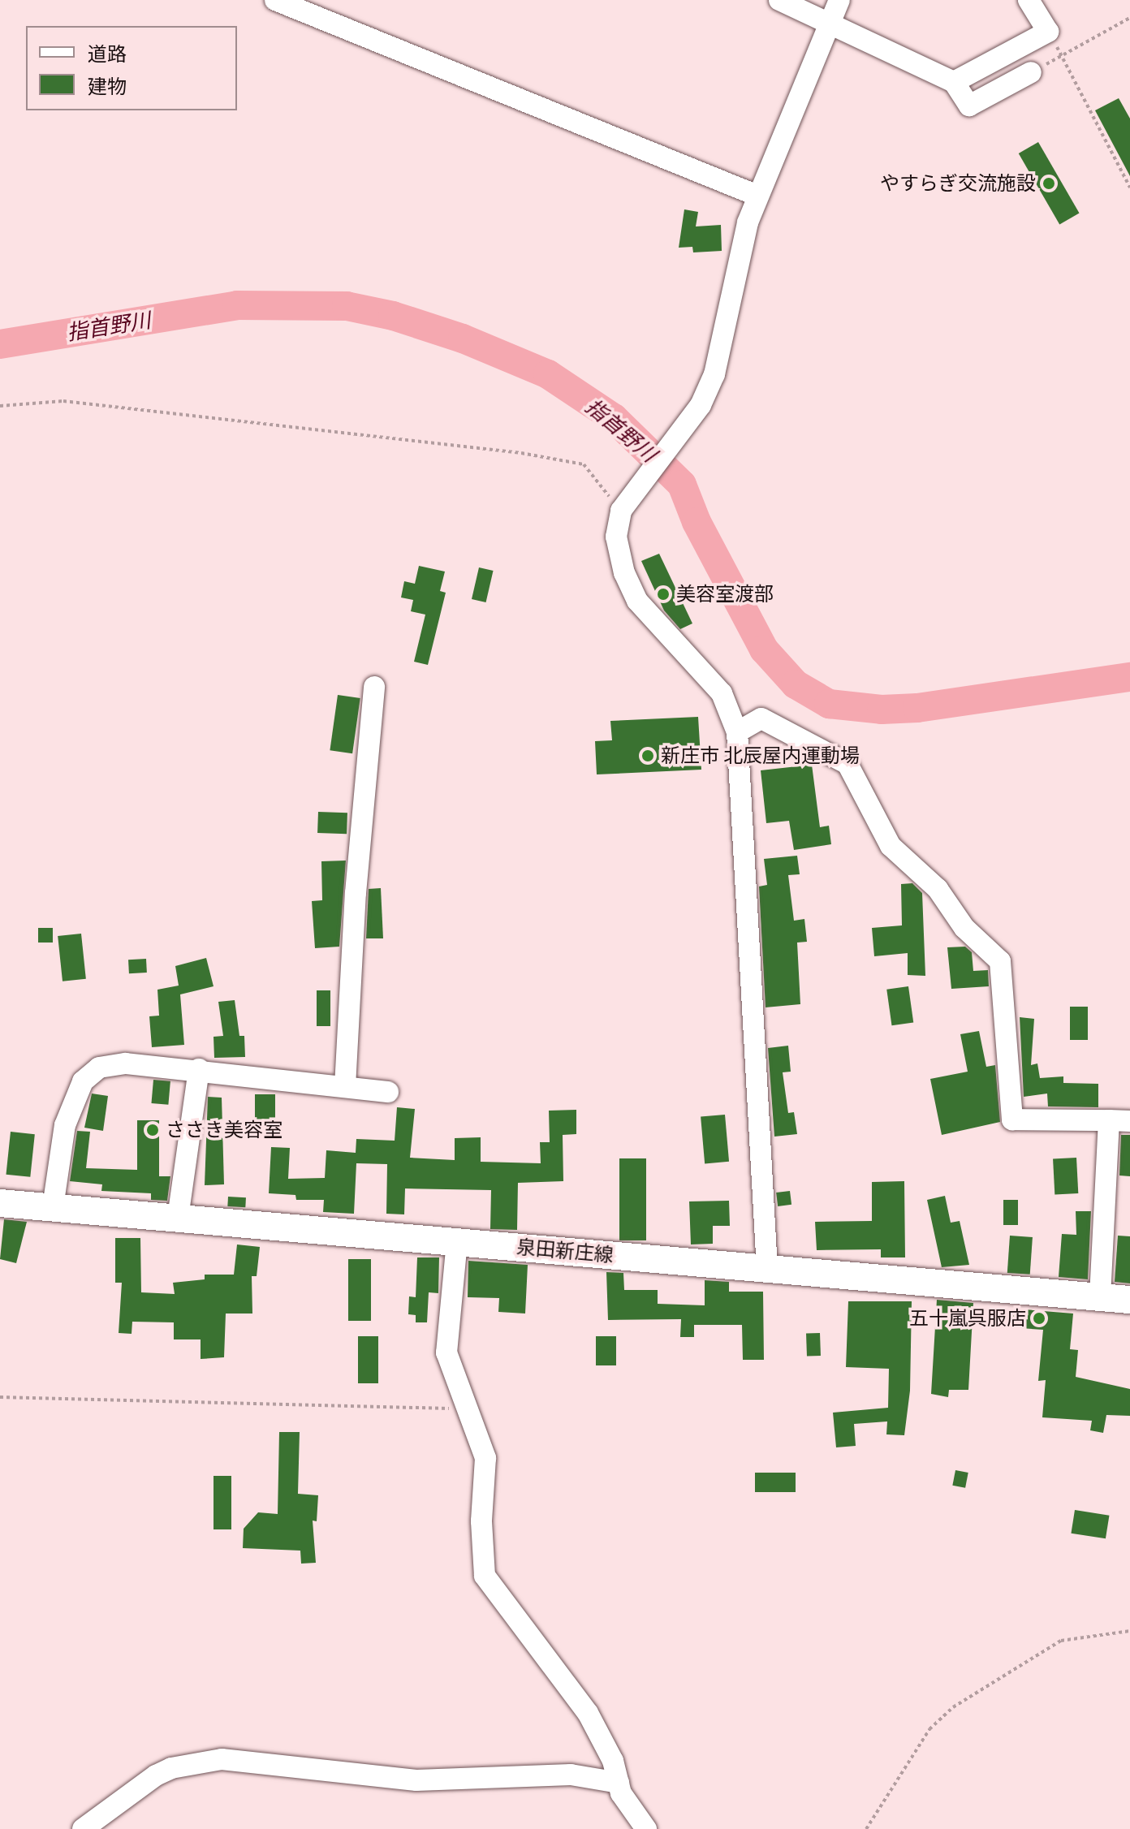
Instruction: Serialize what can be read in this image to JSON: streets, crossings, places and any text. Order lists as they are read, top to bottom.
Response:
{
  "streets": {
    "main road": ["泉田新庄線"]
  },
  "water": ["指首野川"],
  "places": [
    "やすらぎ交流施設",
    "美容室渡部",
    "新庄市 北辰屋内運動場",
    "ささき美容室",
    "五十嵐呉服店"
  ],
  "legend": ["道路", "建物"]
}
